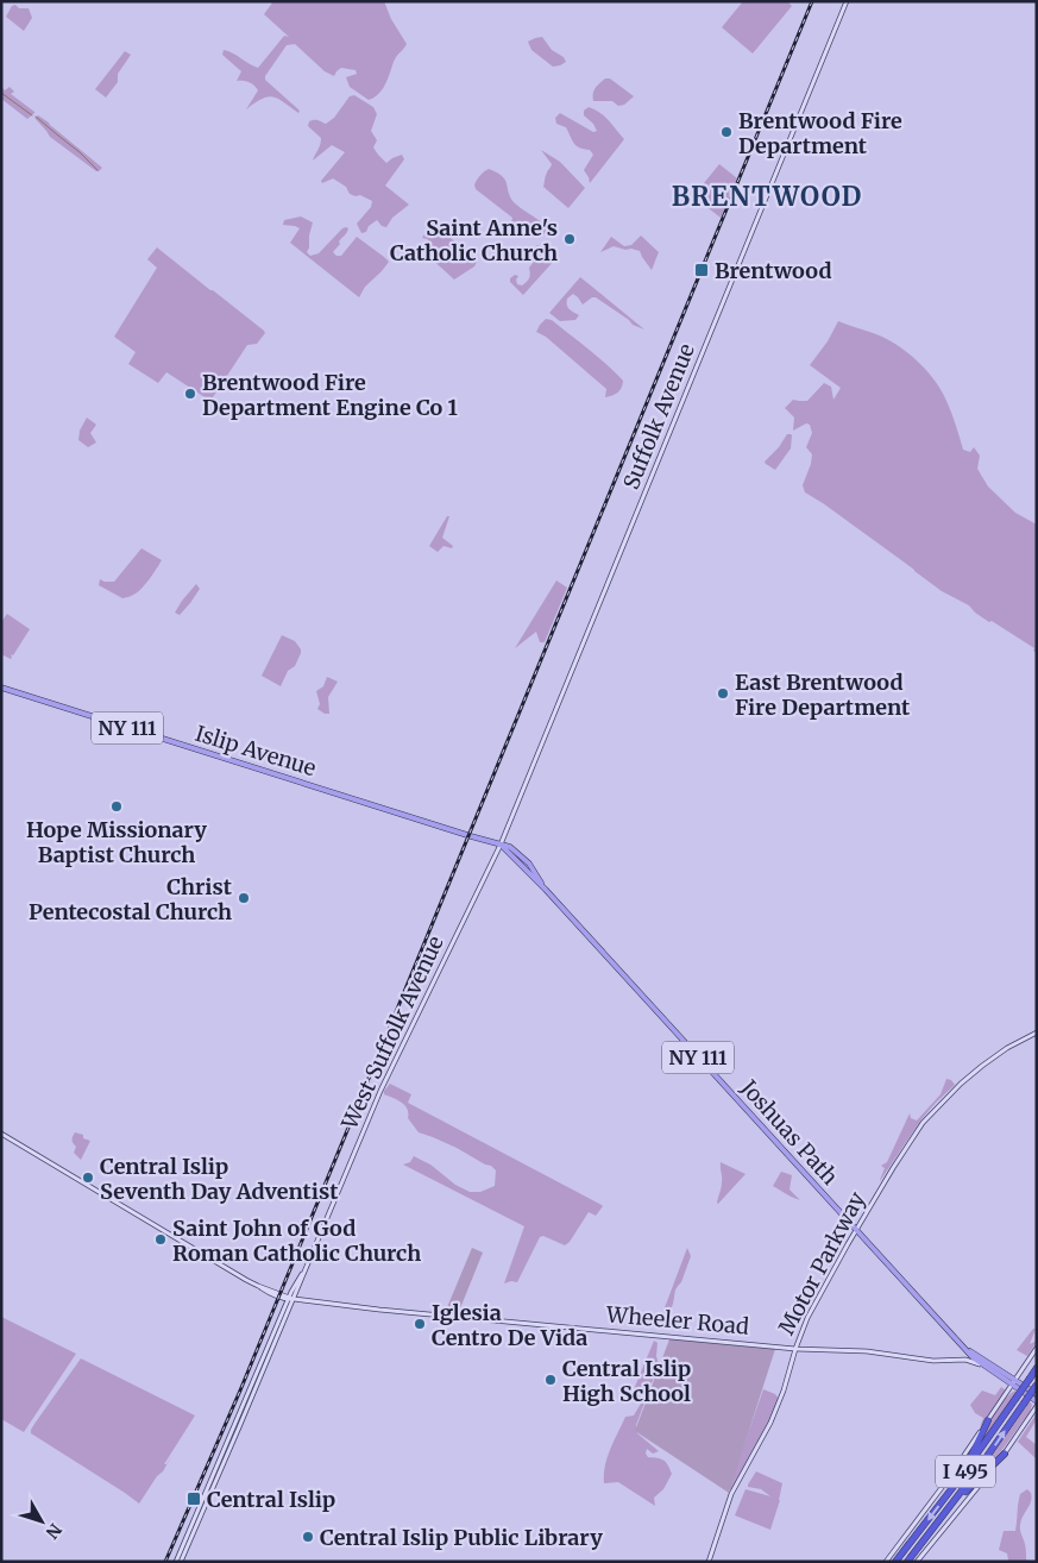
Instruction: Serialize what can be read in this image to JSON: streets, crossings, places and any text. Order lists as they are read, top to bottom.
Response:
{
  "streets": {
    "highway": ["I 495"],
    "main road": [
      "Suffolk Avenue",
      "NY 111",
      "Islip Avenue",
      "West Suffolk Avenue",
      "Joshuas Path",
      "Motor Parkway",
      "Wheeler Road"
    ]
  },
  "crossings": [
    ["Suffolk Avenue", "Islip Avenue"],
    ["Suffolk Avenue", "West Suffolk Avenue"],
    ["Suffolk Avenue", "Joshuas Path"],
    ["Islip Avenue", "West Suffolk Avenue"],
    ["Islip Avenue", "Joshuas Path"],
    ["West Suffolk Avenue", "Joshuas Path"],
    ["West Suffolk Avenue", "Wheeler Road"],
    ["Joshuas Path", "Motor Parkway"],
    ["Joshuas Path", "Wheeler Road"],
    ["Motor Parkway", "Wheeler Road"]
  ],
  "districts": ["BRENTWOOD"],
  "places": {
    "other": [
      "Brentwood Fire Department",
      "Saint Anne's Catholic Church",
      "Brentwood Fire Department Engine Co 1",
      "East Brentwood Fire Department",
      "Hope Missionary Baptist Church",
      "Christ Pentecostal Church",
      "Central Islip Seventh Day Adventist",
      "Saint John of God Roman Catholic Church",
      "Iglesia Centro De Vida",
      "Central Islip High School",
      "Central Islip Public Library"
    ],
    "transit": ["Brentwood", "Central Islip"]
  },
  "north": "bottom right"
}
